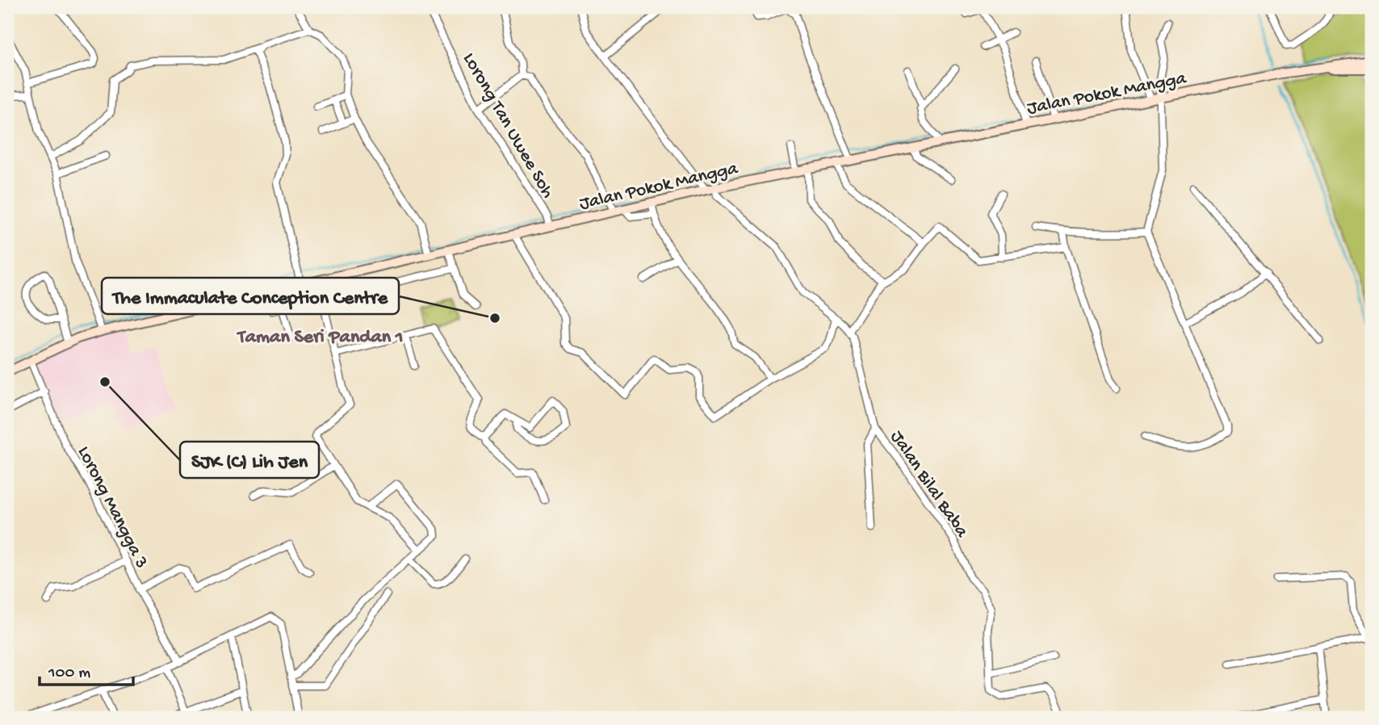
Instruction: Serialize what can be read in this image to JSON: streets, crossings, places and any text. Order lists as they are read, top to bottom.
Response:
{
  "streets": {
    "main road": ["Jalan Pokok Mangga"],
    "street": ["Lorong Tan Uwee Soh", "Jalan Bilal Baba", "Lorong Mangga 3"]
  },
  "crossings": [
    ["Jalan Pokok Mangga", "Lorong Tan Uwee Soh"],
    ["Jalan Pokok Mangga", "Jalan Bilal Baba"],
    ["Jalan Pokok Mangga", "Lorong Mangga 3"]
  ],
  "districts": ["Taman Seri Pandan 1"],
  "places": ["The Immaculate Conception Centre", "SJK (C) Lih Jen"],
  "scale_bar": "100 m"
}
